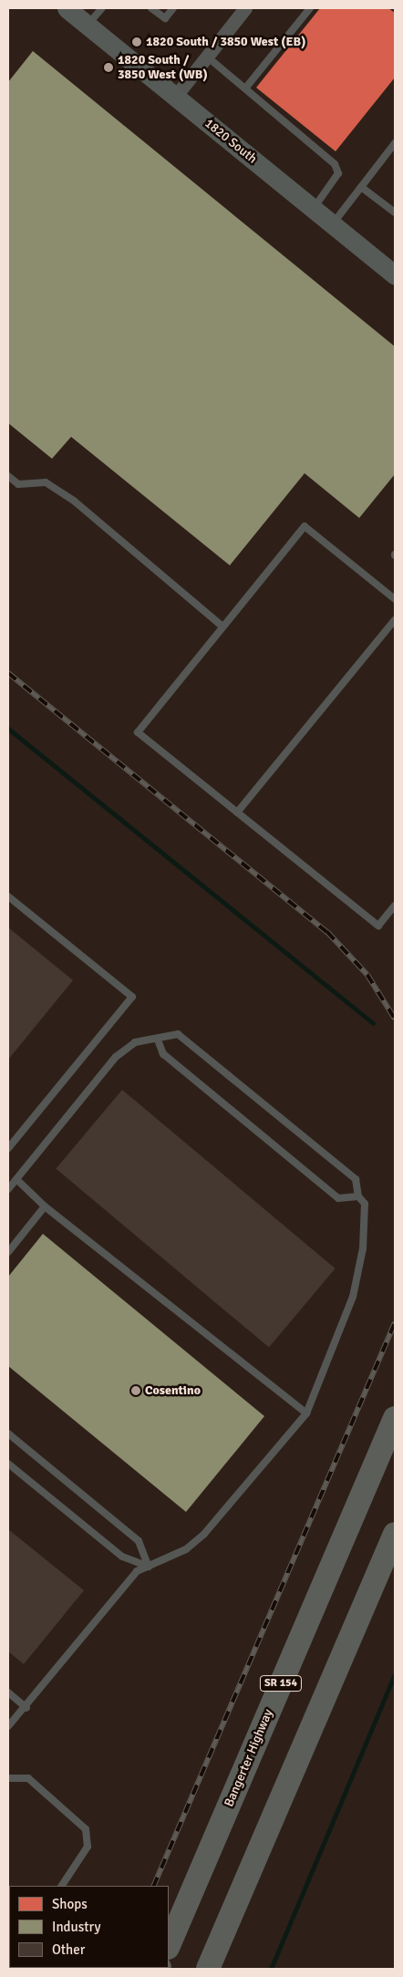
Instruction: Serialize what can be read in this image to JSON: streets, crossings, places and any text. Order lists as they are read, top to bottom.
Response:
{
  "streets": {
    "highway": ["SR 154", "Bangerter Highway"],
    "street": ["1820 South"]
  },
  "places": ["1820 South / 3850 West (EB)", "1820 South / 3850 West (WB)", "Cosentino"],
  "legend": ["Shops", "Industry", "Other"]
}
